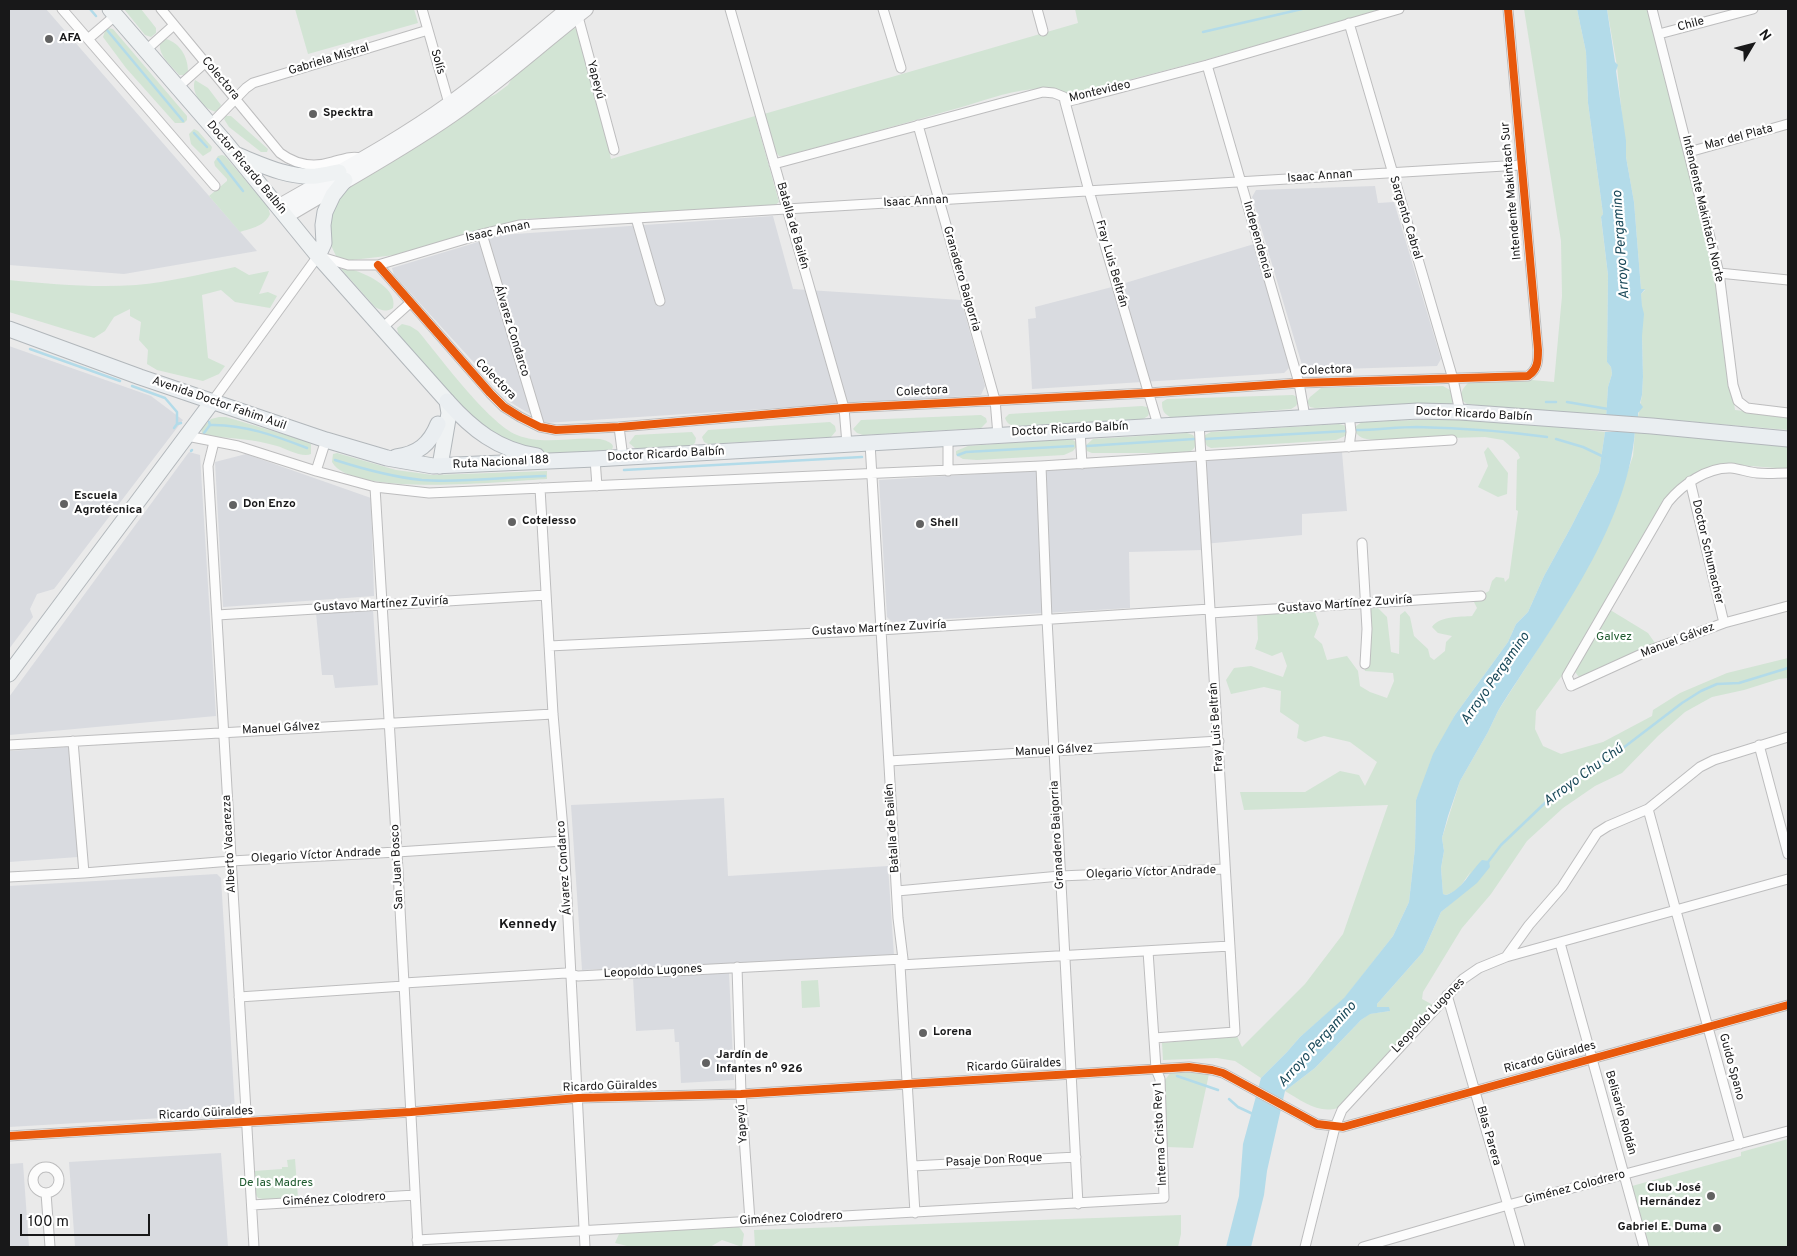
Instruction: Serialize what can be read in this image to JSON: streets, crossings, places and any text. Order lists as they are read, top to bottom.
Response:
{
  "streets": {
    "highway": ["Doctor Ricardo Balbín", "Avenida Doctor Fahim Auil", "Ruta Nacional 188"],
    "street": [
      "Chile",
      "Gabriela Mistral",
      "Solís",
      "Colectora",
      "Yapeyú",
      "Montevideo",
      "Mar del Plata",
      "Isaac Annan",
      "Intendente Makintach Sur",
      "Intendente Makintach Norte",
      "Sargento Cabral",
      "Batalla de Bailén",
      "Independencia",
      "Fray Luis Beltrán",
      "Granadero Baigorria",
      "Álvarez Condarco",
      "Doctor Schumacher",
      "Gustavo Martínez Zuviría",
      "Manuel Gálvez",
      "Alberto Vacarezza",
      "Olegario Víctor Andrade",
      "San Juan Bosco",
      "Leopoldo Lugones",
      "Ricardo Güiraldes",
      "Guido Spano",
      "Belisario Roldán",
      "Interna Cristo Rey 1",
      "Blas Parera",
      "Pasaje Don Roque",
      "Giménez Colodrero"
    ]
  },
  "crossings": [
    ["Chile", "Intendente Makintach Norte"],
    ["Gabriela Mistral", "Solís"],
    ["Gabriela Mistral", "Colectora"],
    ["Gabriela Mistral", "Doctor Ricardo Balbín"],
    ["Colectora", "Isaac Annan"],
    ["Colectora", "Intendente Makintach Sur"],
    ["Colectora", "Sargento Cabral"],
    ["Colectora", "Batalla de Bailén"],
    ["Colectora", "Independencia"],
    ["Colectora", "Fray Luis Beltrán"],
    ["Colectora", "Granadero Baigorria"],
    ["Colectora", "Álvarez Condarco"],
    ["Yapeyú", "Leopoldo Lugones"],
    ["Yapeyú", "Ricardo Güiraldes"],
    ["Yapeyú", "Giménez Colodrero"],
    ["Montevideo", "Sargento Cabral"],
    ["Montevideo", "Batalla de Bailén"],
    ["Montevideo", "Independencia"],
    ["Montevideo", "Fray Luis Beltrán"],
    ["Montevideo", "Granadero Baigorria"],
    ["Mar del Plata", "Intendente Makintach Norte"],
    ["Doctor Ricardo Balbín", "Isaac Annan"],
    ["Doctor Ricardo Balbín", "Sargento Cabral"],
    ["Doctor Ricardo Balbín", "Batalla de Bailén"],
    ["Doctor Ricardo Balbín", "Independencia"],
    ["Doctor Ricardo Balbín", "Fray Luis Beltrán"],
    ["Doctor Ricardo Balbín", "Granadero Baigorria"],
    ["Doctor Ricardo Balbín", "Avenida Doctor Fahim Auil"],
    ["Doctor Ricardo Balbín", "Ruta Nacional 188"],
    ["Isaac Annan", "Intendente Makintach Sur"],
    ["Isaac Annan", "Sargento Cabral"],
    ["Isaac Annan", "Batalla de Bailén"],
    ["Isaac Annan", "Independencia"],
    ["Isaac Annan", "Fray Luis Beltrán"],
    ["Isaac Annan", "Granadero Baigorria"],
    ["Isaac Annan", "Álvarez Condarco"],
    ["Batalla de Bailén", "Gustavo Martínez Zuviría"],
    ["Batalla de Bailén", "Manuel Gálvez"],
    ["Batalla de Bailén", "Olegario Víctor Andrade"],
    ["Batalla de Bailén", "Leopoldo Lugones"],
    ["Batalla de Bailén", "Ricardo Güiraldes"],
    ["Batalla de Bailén", "Pasaje Don Roque"],
    ["Batalla de Bailén", "Giménez Colodrero"],
    ["Fray Luis Beltrán", "Gustavo Martínez Zuviría"],
    ["Fray Luis Beltrán", "Manuel Gálvez"],
    ["Fray Luis Beltrán", "Olegario Víctor Andrade"],
    ["Fray Luis Beltrán", "Leopoldo Lugones"],
    ["Fray Luis Beltrán", "Interna Cristo Rey 1"],
    ["Granadero Baigorria", "Gustavo Martínez Zuviría"],
    ["Granadero Baigorria", "Manuel Gálvez"],
    ["Granadero Baigorria", "Olegario Víctor Andrade"],
    ["Granadero Baigorria", "Leopoldo Lugones"],
    ["Granadero Baigorria", "Ricardo Güiraldes"],
    ["Granadero Baigorria", "Pasaje Don Roque"],
    ["Granadero Baigorria", "Giménez Colodrero"],
    ["Álvarez Condarco", "Gustavo Martínez Zuviría"],
    ["Álvarez Condarco", "Manuel Gálvez"],
    ["Álvarez Condarco", "Olegario Víctor Andrade"],
    ["Álvarez Condarco", "Leopoldo Lugones"],
    ["Álvarez Condarco", "Ricardo Güiraldes"],
    ["Álvarez Condarco", "Giménez Colodrero"],
    ["Avenida Doctor Fahim Auil", "Ruta Nacional 188"],
    ["Doctor Schumacher", "Manuel Gálvez"],
    ["Gustavo Martínez Zuviría", "Alberto Vacarezza"],
    ["Gustavo Martínez Zuviría", "San Juan Bosco"],
    ["Manuel Gálvez", "Alberto Vacarezza"],
    ["Manuel Gálvez", "San Juan Bosco"],
    ["Alberto Vacarezza", "Olegario Víctor Andrade"],
    ["Alberto Vacarezza", "Leopoldo Lugones"],
    ["Alberto Vacarezza", "Ricardo Güiraldes"],
    ["Alberto Vacarezza", "Giménez Colodrero"],
    ["Olegario Víctor Andrade", "San Juan Bosco"],
    ["San Juan Bosco", "Leopoldo Lugones"],
    ["San Juan Bosco", "Ricardo Güiraldes"],
    ["San Juan Bosco", "Giménez Colodrero"],
    ["Leopoldo Lugones", "Ricardo Güiraldes"],
    ["Leopoldo Lugones", "Guido Spano"],
    ["Leopoldo Lugones", "Belisario Roldán"],
    ["Leopoldo Lugones", "Interna Cristo Rey 1"],
    ["Leopoldo Lugones", "Blas Parera"],
    ["Ricardo Güiraldes", "Guido Spano"],
    ["Ricardo Güiraldes", "Belisario Roldán"],
    ["Ricardo Güiraldes", "Interna Cristo Rey 1"],
    ["Ricardo Güiraldes", "Blas Parera"],
    ["Guido Spano", "Giménez Colodrero"],
    ["Belisario Roldán", "Giménez Colodrero"],
    ["Interna Cristo Rey 1", "Giménez Colodrero"],
    ["Blas Parera", "Giménez Colodrero"]
  ],
  "districts": ["Kennedy"],
  "water": ["Arroyo Pergamino", "Arroyo Chu Chú"],
  "parks": ["Galvez", "De las Madres"],
  "places": [
    "AFA",
    "Specktra",
    "Escuela Agrotécnica",
    "Don Enzo",
    "Cotelesso",
    "Shell",
    "Lorena",
    "Jardín de Infantes nº 926",
    "Club José Hernández",
    "Gabriel E. Duma"
  ],
  "scale_bar": "100 m",
  "north": "top right"
}
